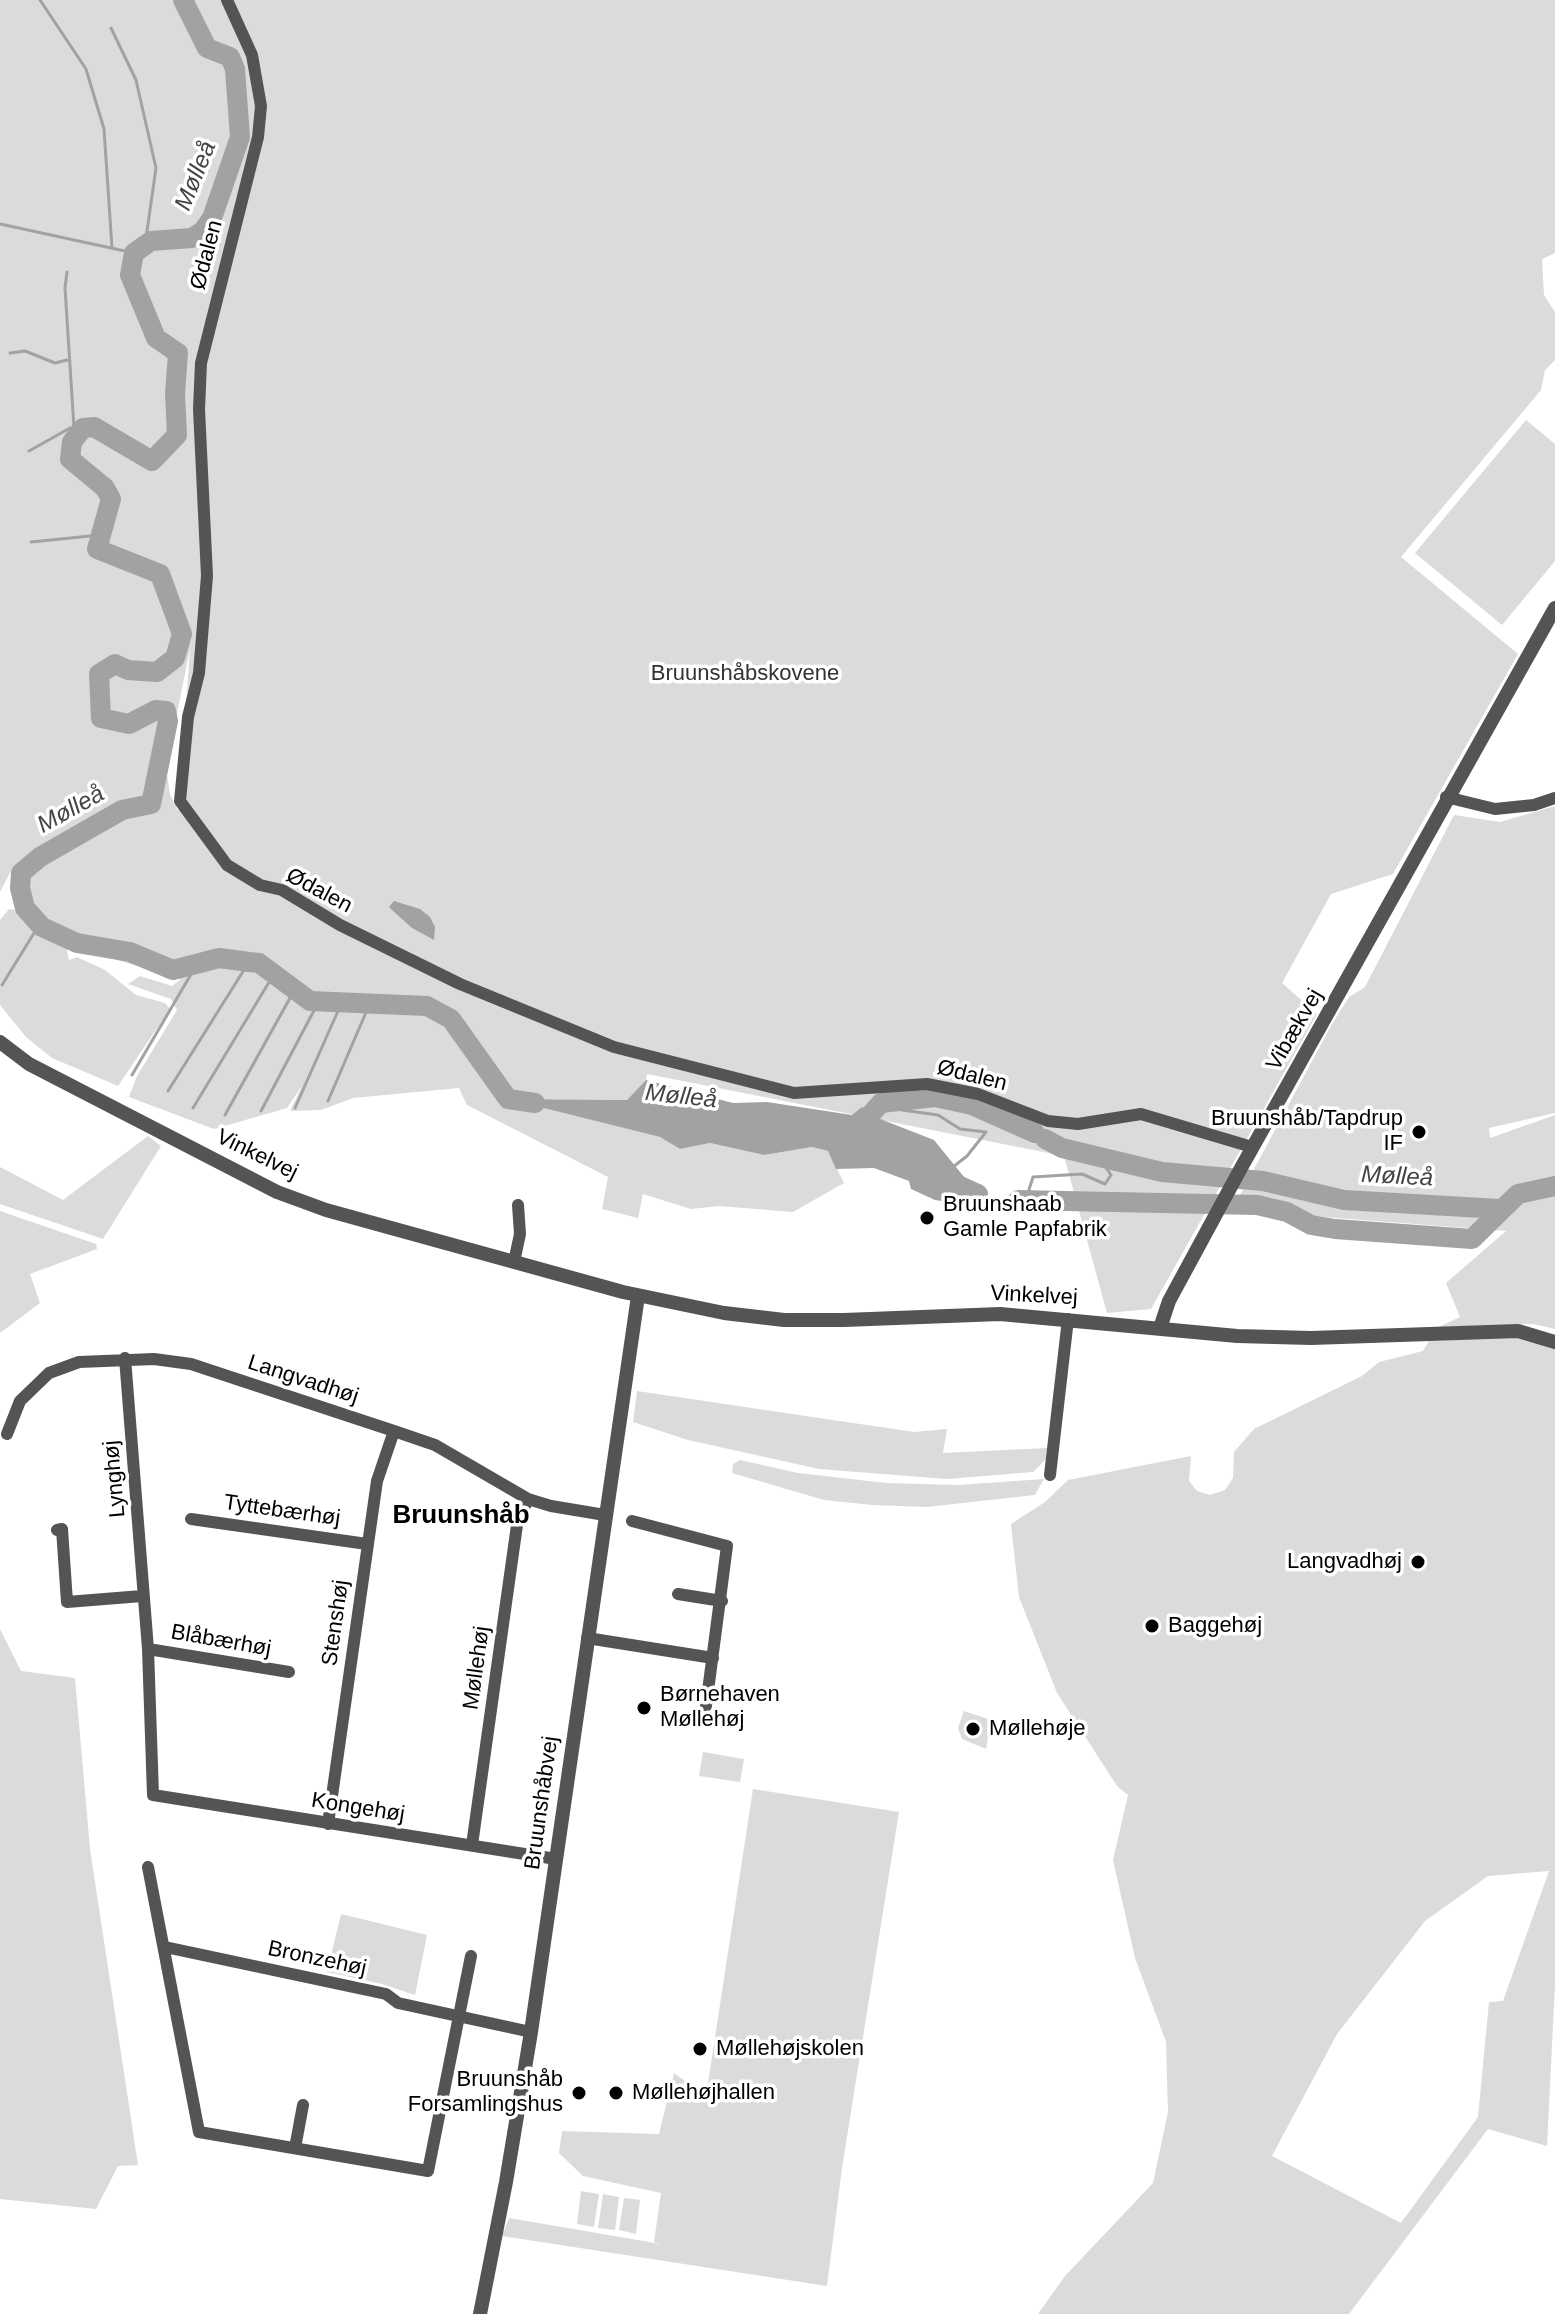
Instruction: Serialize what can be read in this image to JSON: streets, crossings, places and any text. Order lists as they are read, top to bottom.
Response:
{
  "streets": {
    "street": [
      "Ødalen",
      "Vibækvej",
      "Vinkelvej",
      "Langvadhøj",
      "Lynghøj",
      "Tyttebærhøj",
      "Stenshøj",
      "Blåbærhøj",
      "Møllehøj",
      "Bruunshåbvej",
      "Kongehøj",
      "Bronzehøj"
    ]
  },
  "crossings": [
    ["Ødalen", "Vibækvej"],
    ["Vibækvej", "Vinkelvej"],
    ["Vinkelvej", "Bruunshåbvej"],
    ["Langvadhøj", "Lynghøj"],
    ["Langvadhøj", "Stenshøj"],
    ["Langvadhøj", "Møllehøj"],
    ["Langvadhøj", "Bruunshåbvej"],
    ["Lynghøj", "Blåbærhøj"],
    ["Lynghøj", "Kongehøj"],
    ["Tyttebærhøj", "Stenshøj"],
    ["Stenshøj", "Kongehøj"],
    ["Møllehøj", "Kongehøj"],
    ["Bruunshåbvej", "Kongehøj"],
    ["Bruunshåbvej", "Bronzehøj"]
  ],
  "districts": ["Bruunshåb"],
  "water": ["Mølleå"],
  "parks": ["Bruunshåbskovene"],
  "places": [
    "Bruunshåb/Tapdrup IF",
    "Bruunshaab Gamle Papfabrik",
    "Langvadhøj",
    "Baggehøj",
    "Børnehaven Møllehøj",
    "Møllehøje",
    "Møllehøjskolen",
    "Bruunshåb Forsamlingshus",
    "Møllehøjhallen"
  ]
}
